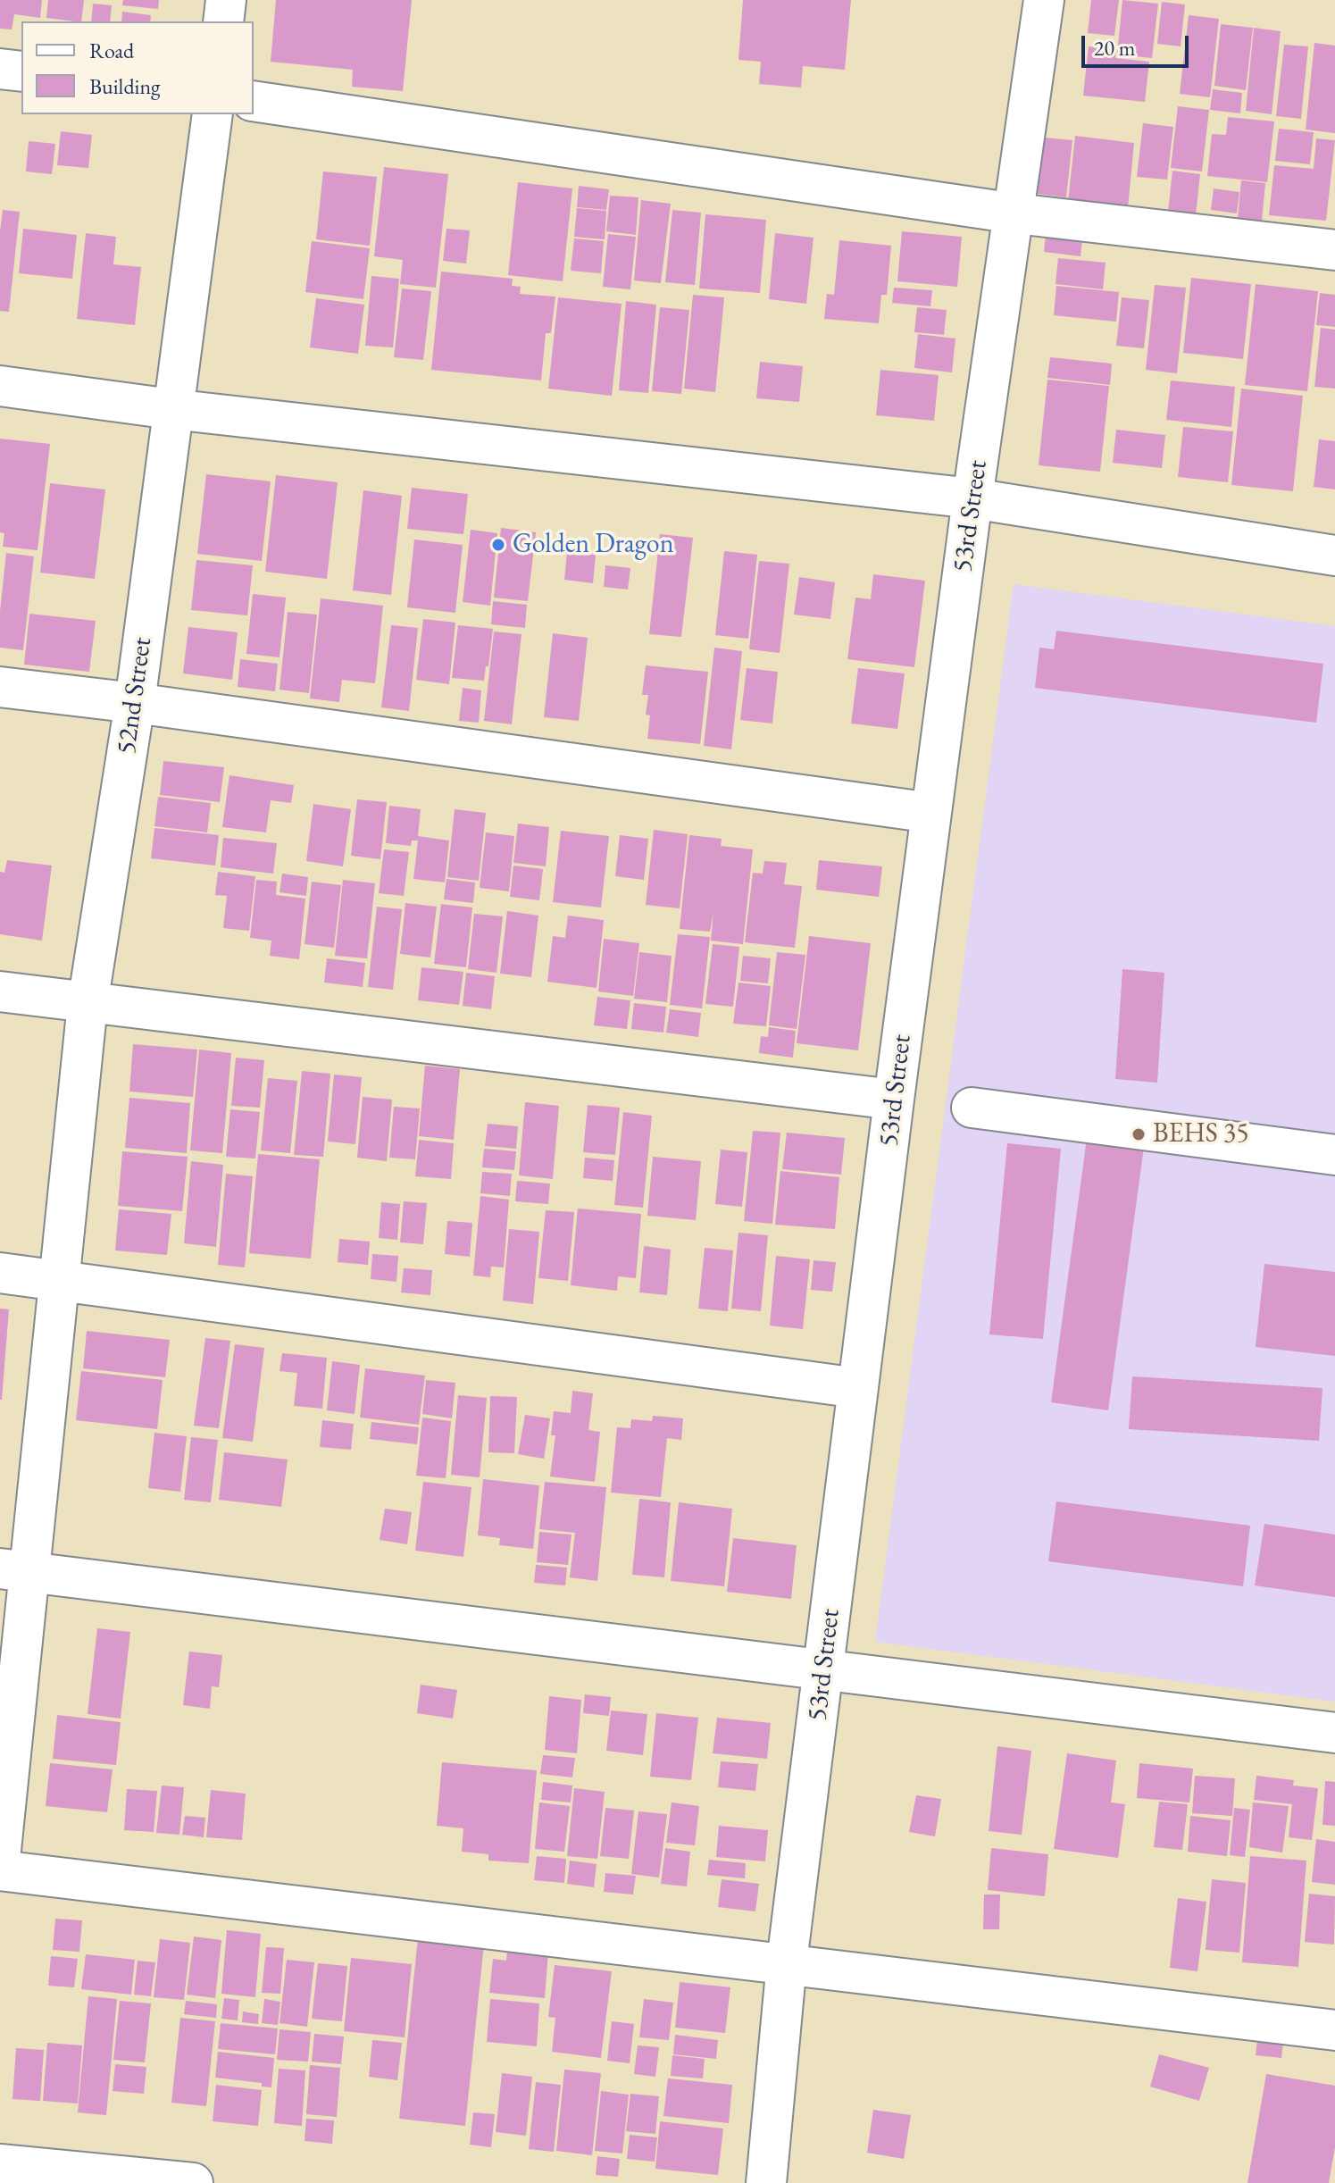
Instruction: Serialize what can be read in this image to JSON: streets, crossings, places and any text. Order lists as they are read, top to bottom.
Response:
{
  "streets": {
    "street": ["53rd Street", "52nd Street"]
  },
  "places": ["Golden Dragon", "BEHS 35"],
  "legend": ["Road", "Building"],
  "scale_bar": "20 m"
}
